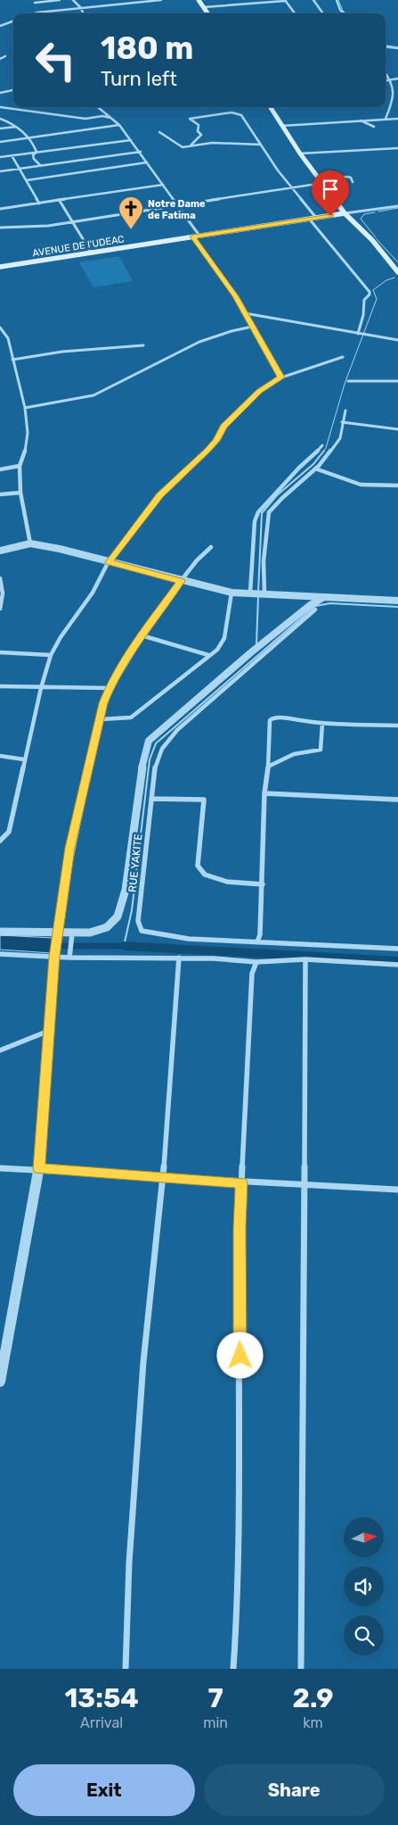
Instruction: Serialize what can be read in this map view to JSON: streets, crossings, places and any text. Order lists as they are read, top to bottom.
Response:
{
  "streets": {
    "main road": ["AVENUE DE I'UDEAC"],
    "street": ["RUE YAKITE"]
  },
  "places": {
    "church": ["Notre Dame de Fatima"]
  },
  "north": "right",
  "page": {
    "turn": ["180 m", "Turn left"],
    "eta": [
      "13:54",
      "Arrival",
      "7",
      "min",
      "2.9",
      "km"
    ],
    "buttons": ["Exit", "Share"]
  }
}
